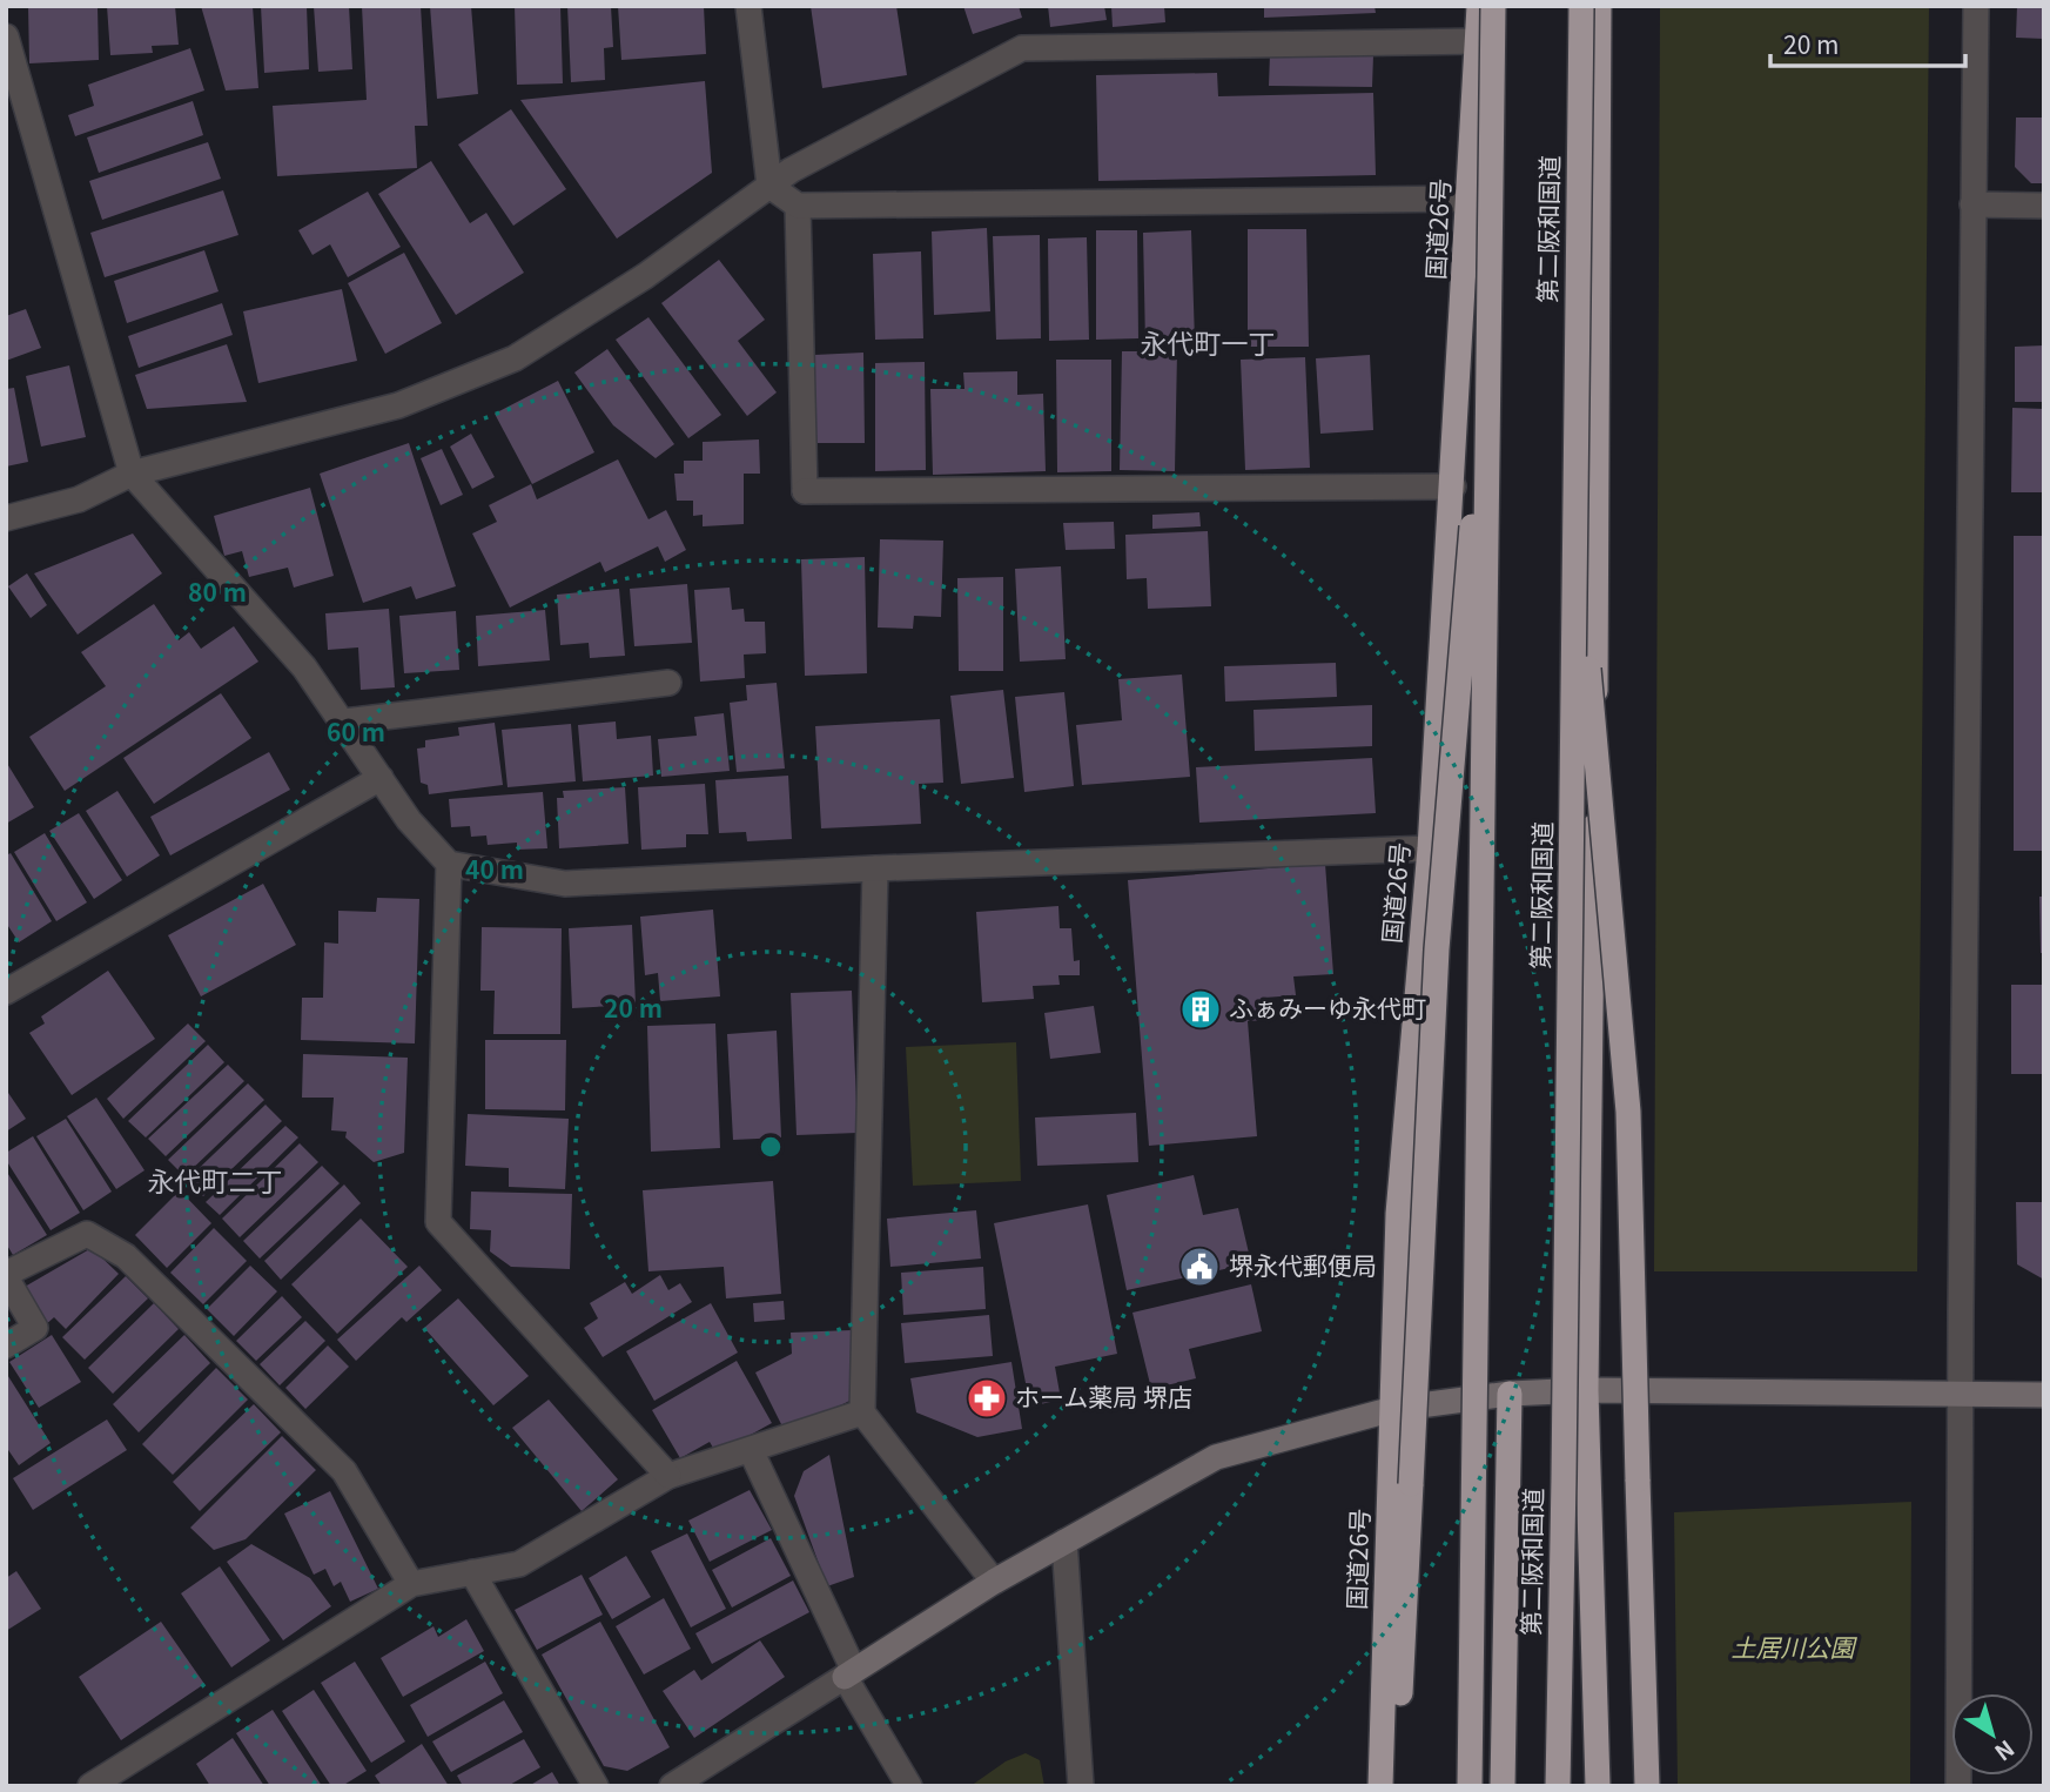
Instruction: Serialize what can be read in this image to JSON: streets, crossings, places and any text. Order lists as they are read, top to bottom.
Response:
{
  "streets": {
    "highway": ["国道26号", "第二阪和国道"]
  },
  "districts": ["永代町一丁", "永代町二丁"],
  "parks": ["土居川公園"],
  "places": {
    "building": ["ふぁみーゆ永代町"],
    "public building": ["堺永代郵便局"],
    "pharmacy": ["ホーム薬局 堺店"]
  },
  "scale_bar": "20 m",
  "north": "bottom right",
  "rings": [
    "80 m",
    "60 m",
    "40 m",
    "20 m"
  ]
}
